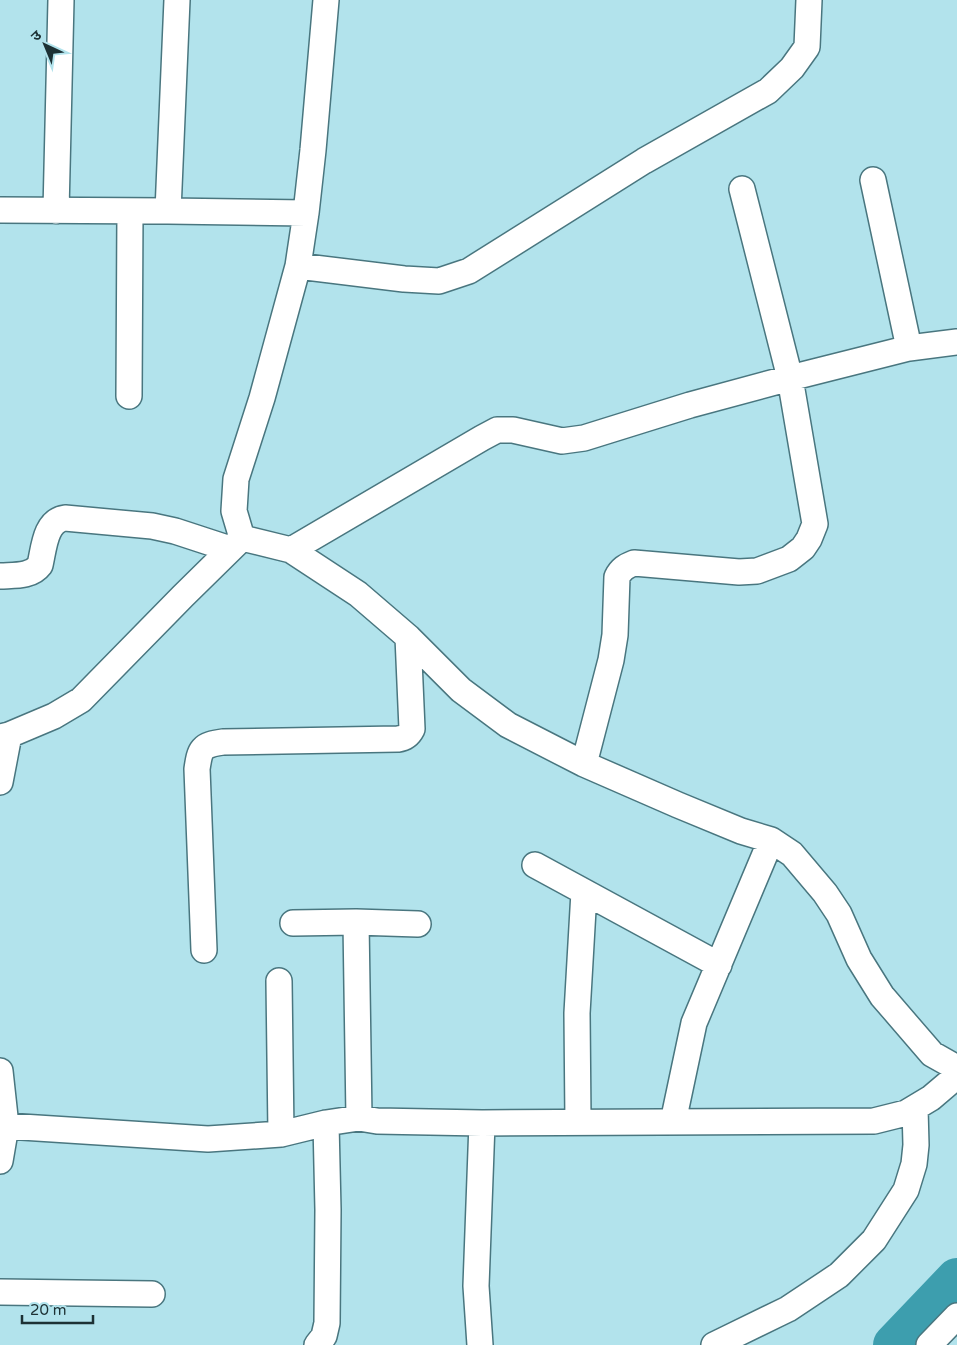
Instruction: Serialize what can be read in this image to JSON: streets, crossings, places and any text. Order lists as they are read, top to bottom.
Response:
{
  "scale_bar": "20 m",
  "north": "top left"
}
